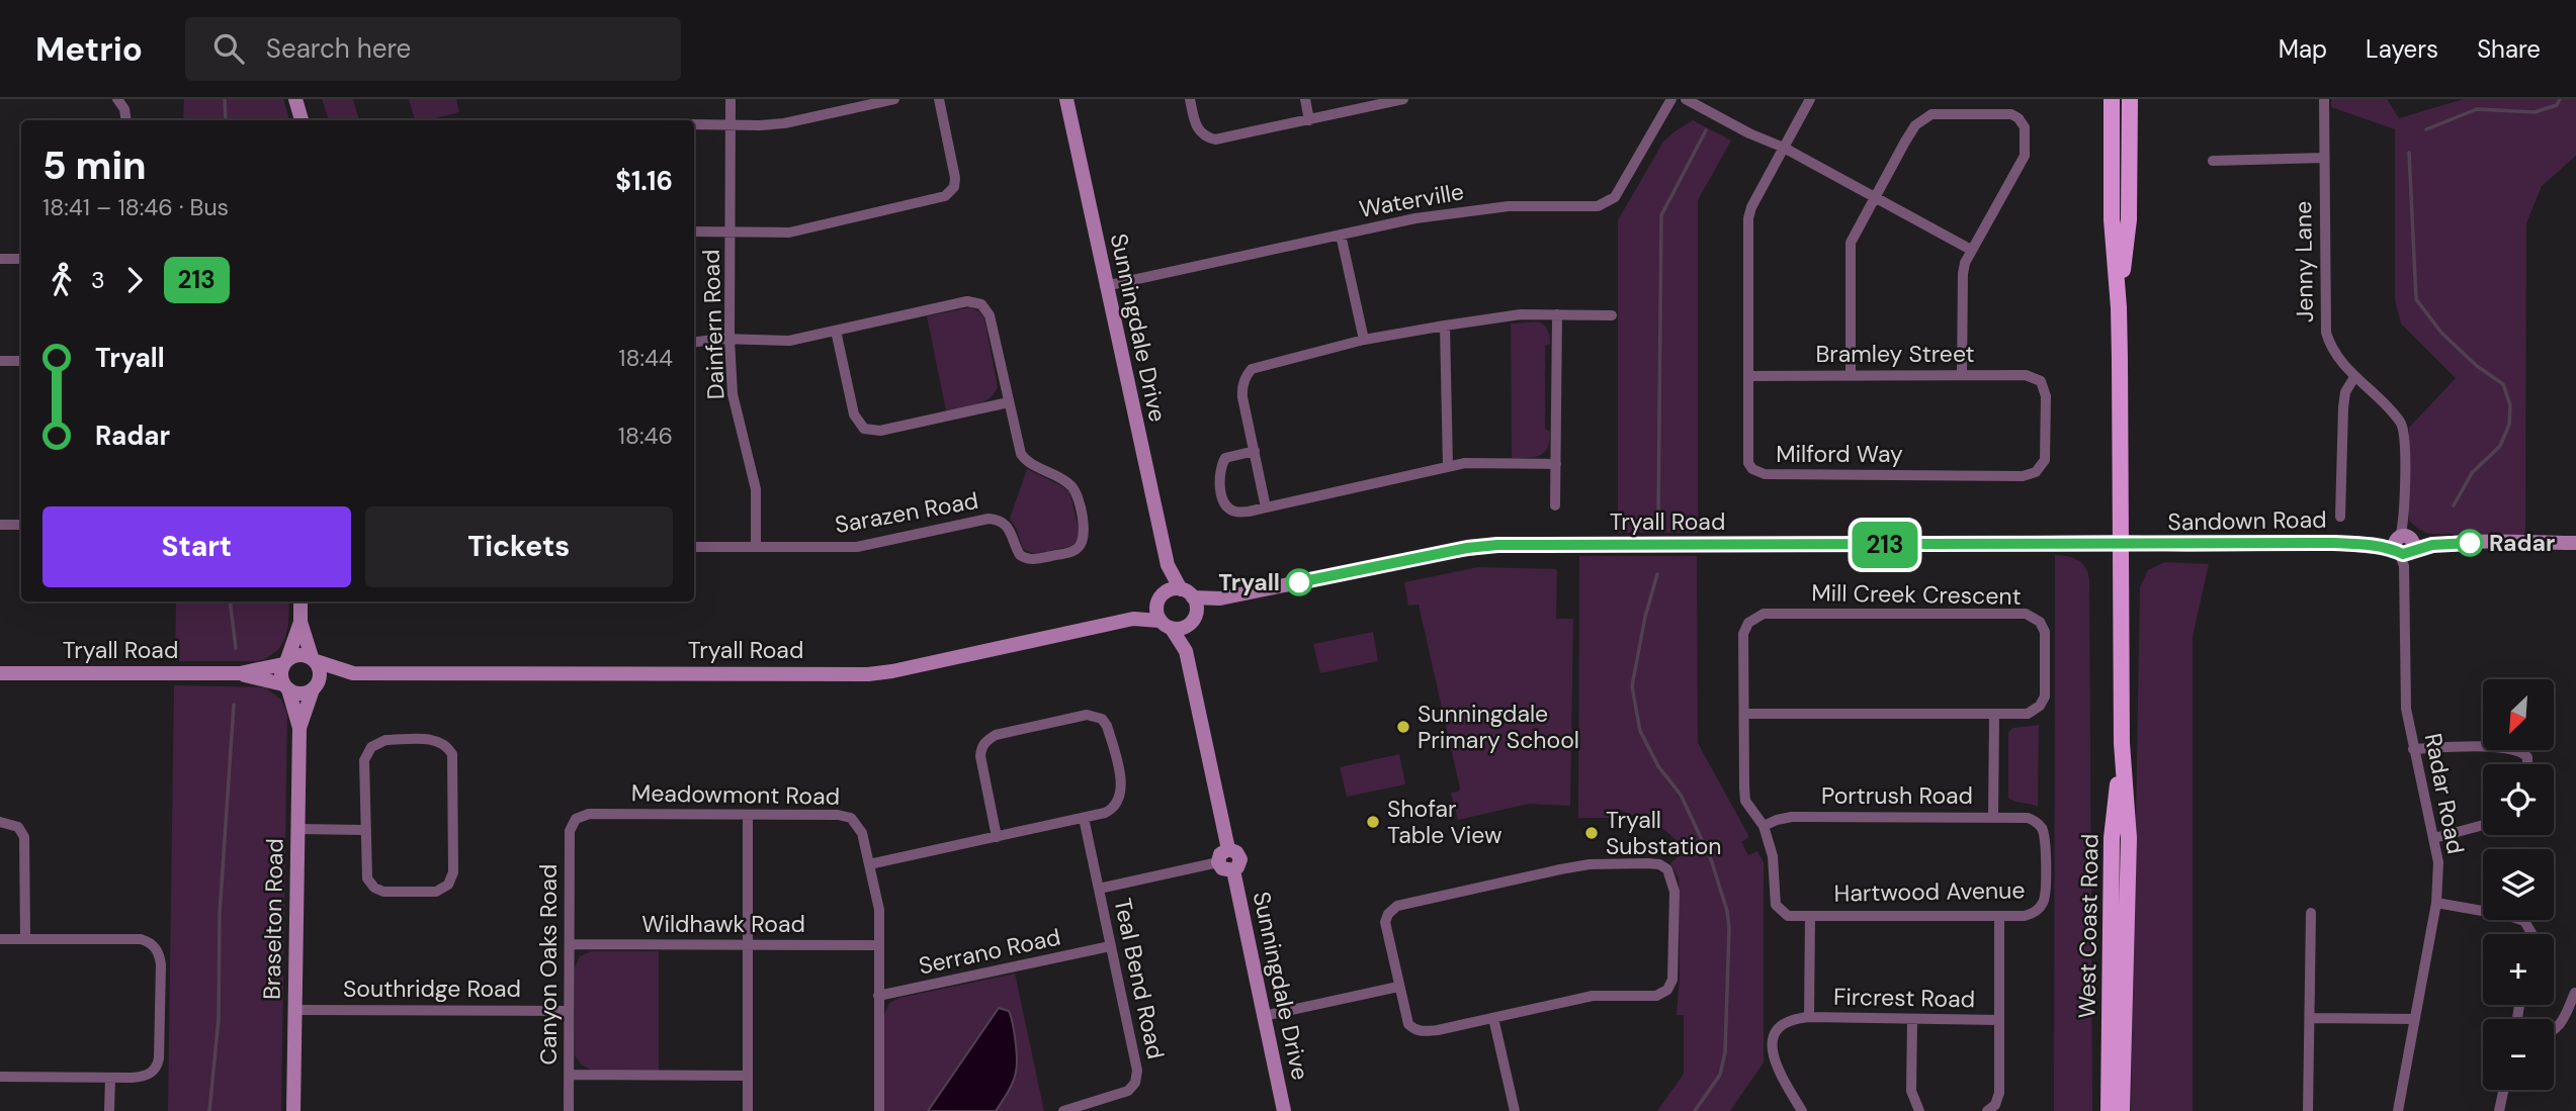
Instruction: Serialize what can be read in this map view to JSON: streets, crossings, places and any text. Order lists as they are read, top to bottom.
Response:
{
  "streets": {
    "main road": ["West Coast Road"],
    "street": [
      "Waterville",
      "Jenny Lane",
      "Dainfern Road",
      "Sunningdale Drive",
      "Bramley Street",
      "Milford Way",
      "Sarazen Road",
      "Sandown Road",
      "Tryall Road",
      "Mill Creek Crescent",
      "Radar Road",
      "Meadowmont Road",
      "Portrush Road",
      "Hartwood Avenue",
      "Braselton Road",
      "Wildhawk Road",
      "Serrano Road",
      "Canyon Oaks Road",
      "Teal Bend Road",
      "Southridge Road",
      "Fircrest Road"
    ]
  },
  "crossings": [
    ["Waterville", "Sunningdale Drive"],
    ["Jenny Lane", "Sandown Road"],
    ["Jenny Lane", "Radar Road"],
    ["Dainfern Road", "Sarazen Road"],
    ["Sunningdale Drive", "Tryall Road"],
    ["Bramley Street", "Milford Way"],
    ["Sandown Road", "Tryall Road"],
    ["Sandown Road", "Radar Road"],
    ["Sandown Road", "West Coast Road"],
    ["Tryall Road", "Braselton Road"],
    ["Tryall Road", "West Coast Road"],
    ["Mill Creek Crescent", "Hartwood Avenue"],
    ["Meadowmont Road", "Wildhawk Road"],
    ["Meadowmont Road", "Serrano Road"],
    ["Meadowmont Road", "Canyon Oaks Road"],
    ["Portrush Road", "Hartwood Avenue"],
    ["Braselton Road", "Southridge Road"],
    ["Wildhawk Road", "Canyon Oaks Road"],
    ["Serrano Road", "Teal Bend Road"],
    ["Canyon Oaks Road", "Southridge Road"]
  ],
  "places": [
    "Radar",
    "Tryall",
    "Sunningdale Primary School",
    "Shofar Table View",
    "Tryall Substation"
  ],
  "lines": ["bus line 213"],
  "north": "bottom left",
  "page": {
    "header": "Metrio",
    "search": "Search here",
    "nav": ["Map", "Layers", "Share"],
    "on_map": "213",
    "heading": ["5 min", "18:41 – 18:46 · Bus", "$1.16"],
    "legs": ["3", "213"],
    "list": [
      {
        "name": "Tryall",
        "value": "18:44"
      },
      {
        "name": "Radar",
        "value": "18:46"
      }
    ],
    "buttons": ["Start", "Tickets"],
    "map_buttons": ["+", "−"]
  }
}
